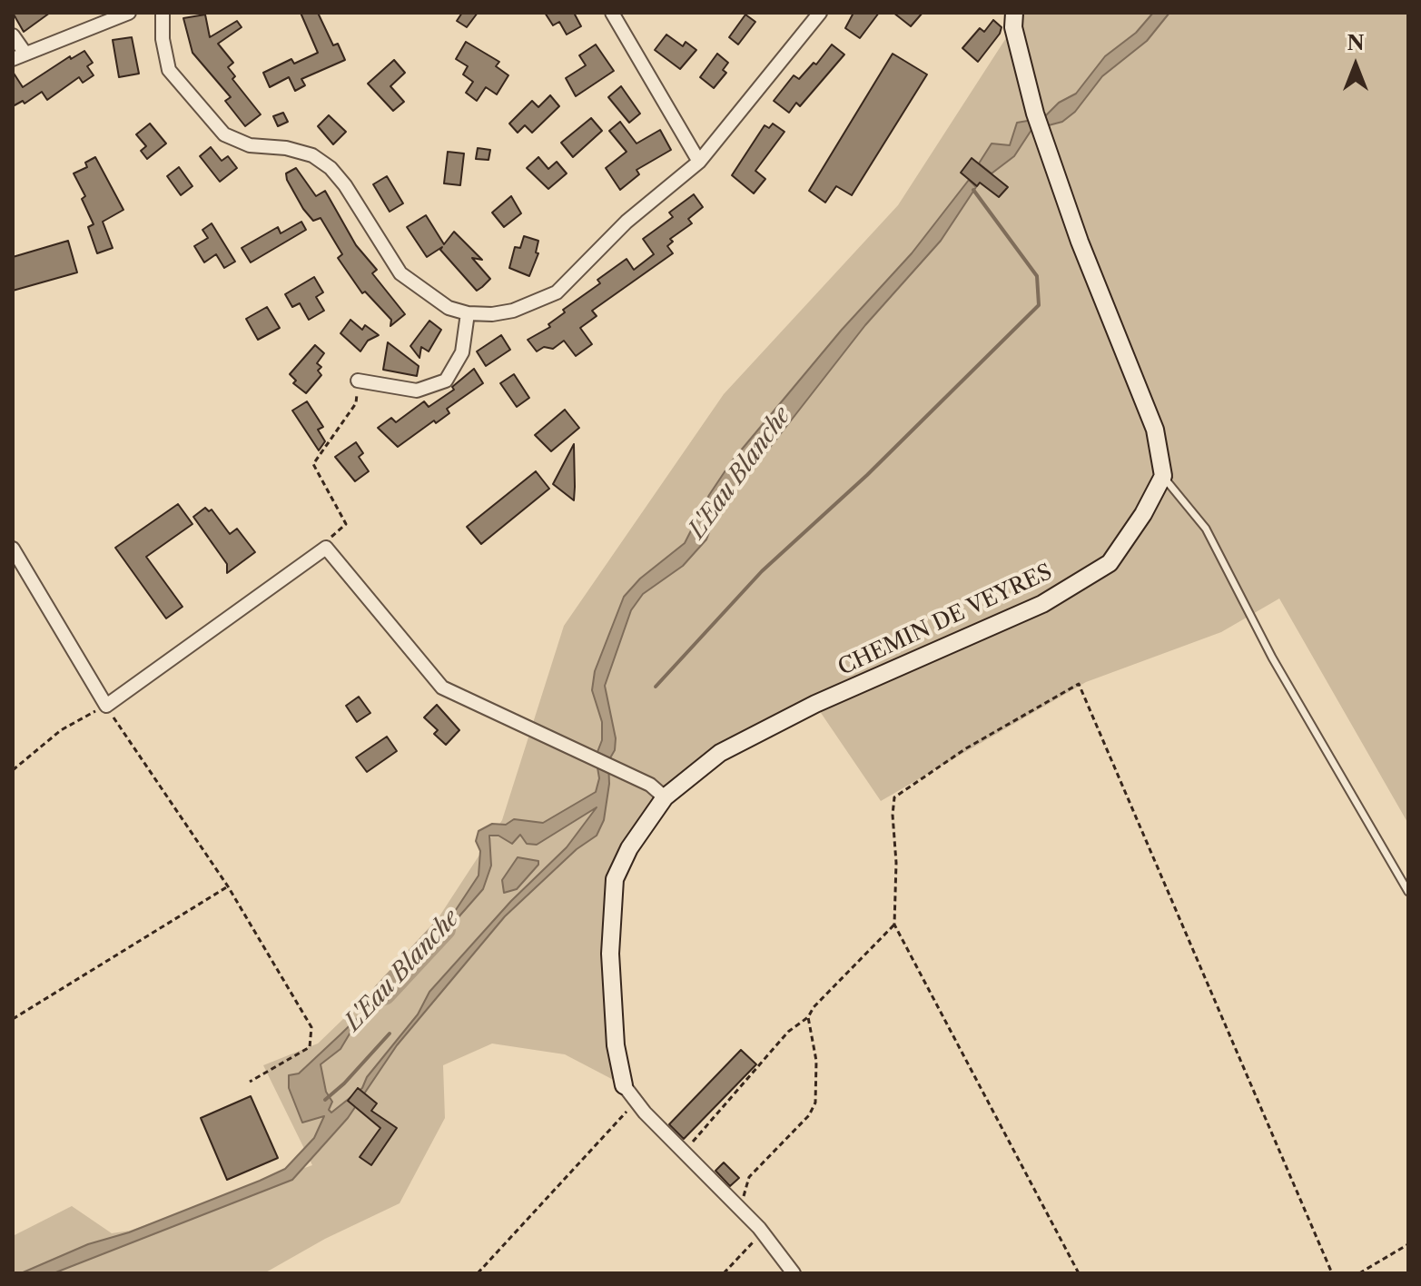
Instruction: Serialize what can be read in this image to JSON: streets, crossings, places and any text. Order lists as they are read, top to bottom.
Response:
{
  "streets": {
    "street": ["CHEMIN DE VEYRES"]
  },
  "water": ["L'Eau Blanche"],
  "north": "top"
}
